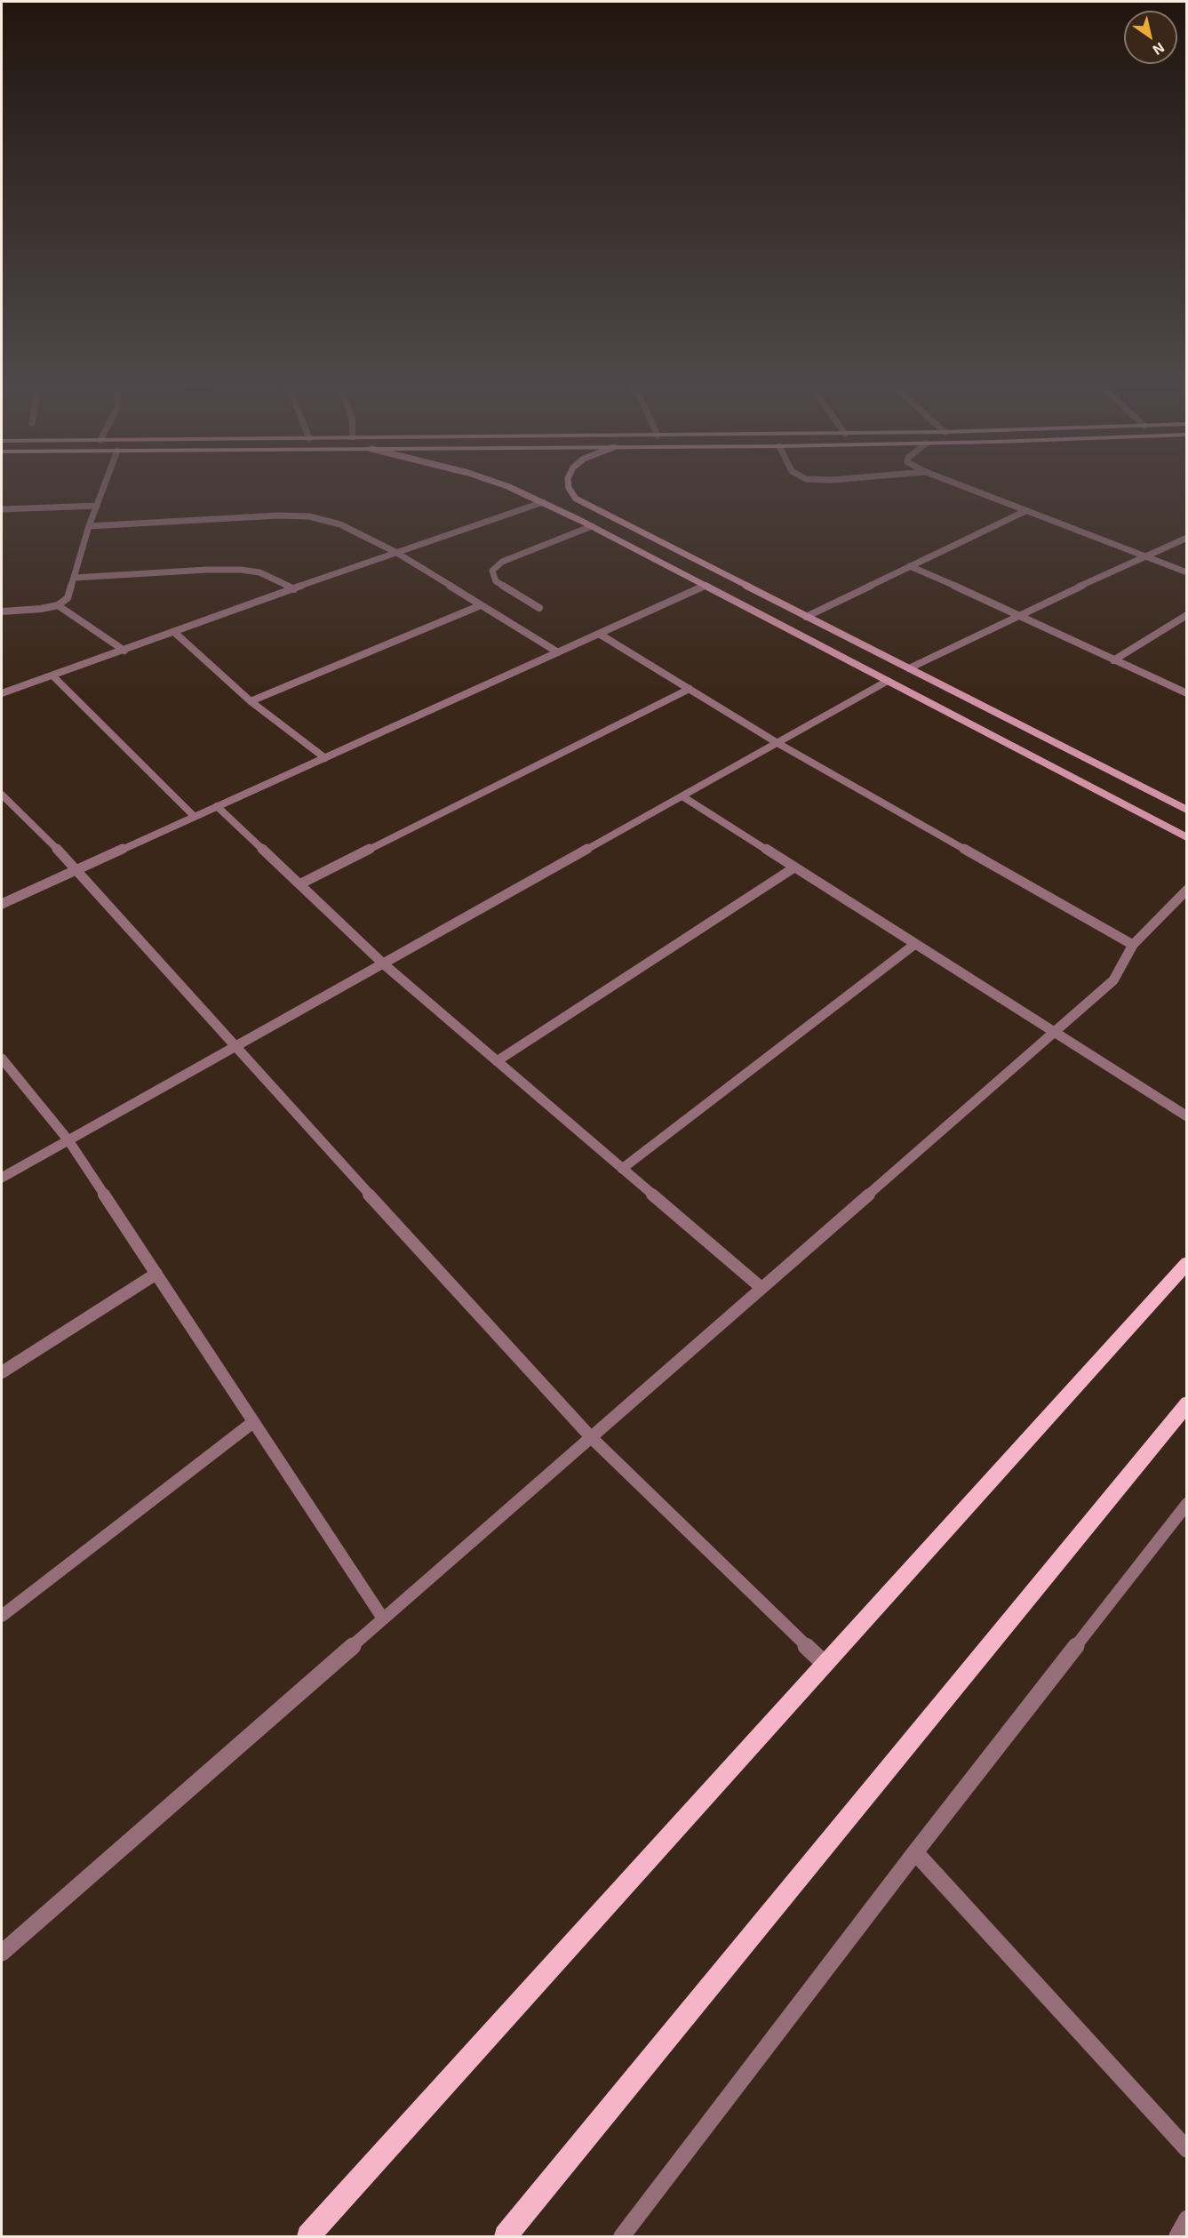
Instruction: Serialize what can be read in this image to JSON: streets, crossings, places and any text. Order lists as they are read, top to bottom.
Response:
{
  "north": "bottom right"
}
